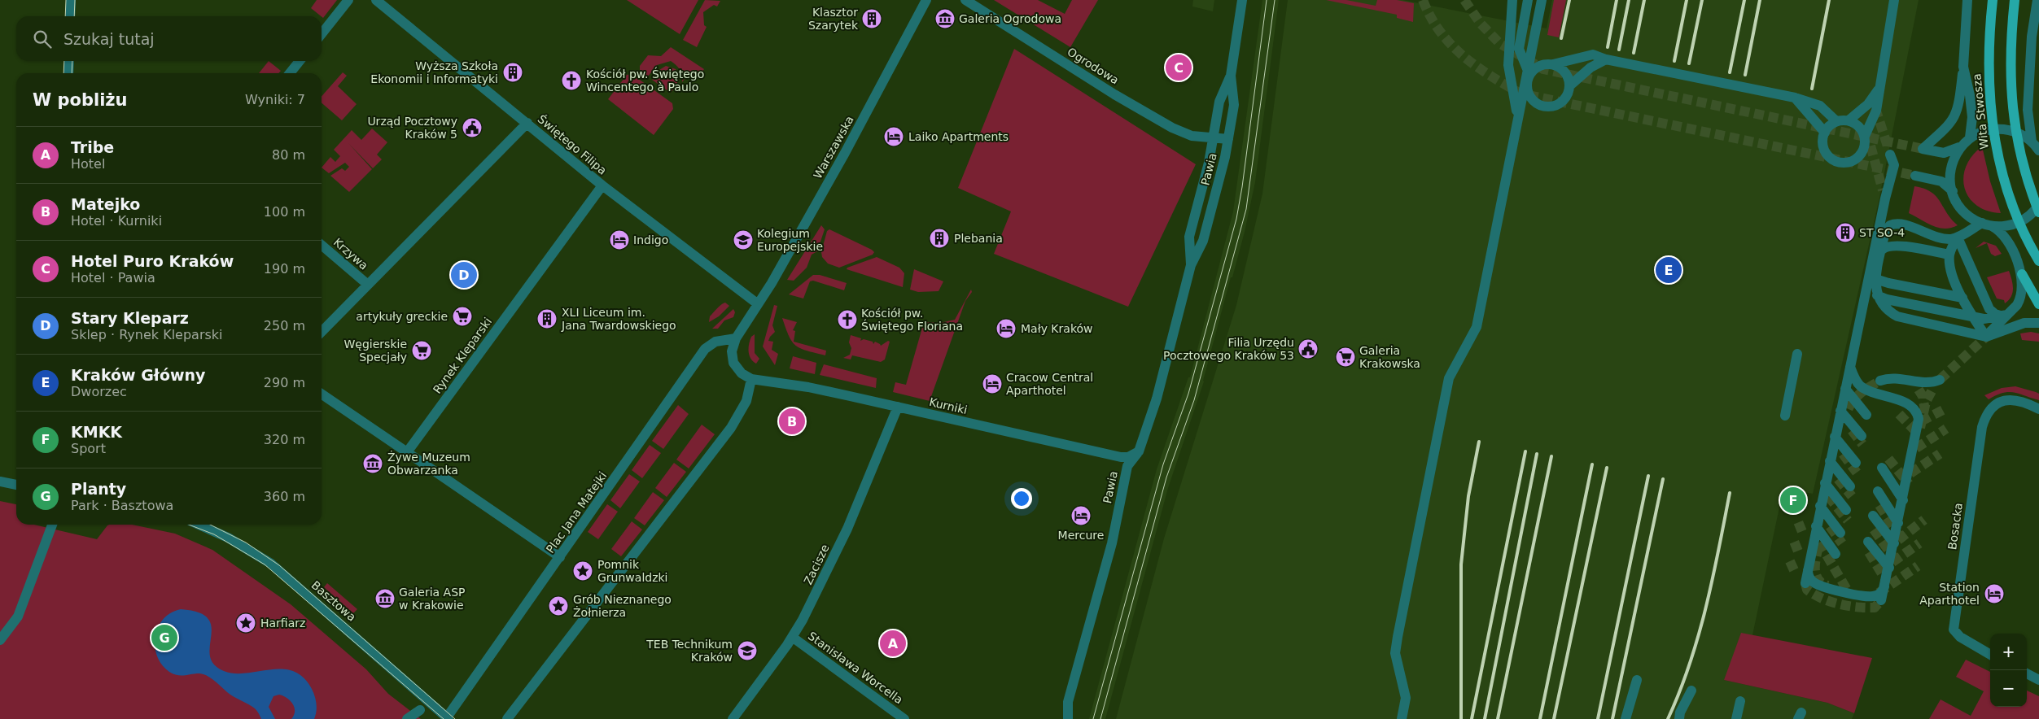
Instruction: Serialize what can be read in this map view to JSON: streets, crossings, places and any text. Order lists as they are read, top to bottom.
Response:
{
  "streets": {
    "main road": ["Wita Stwosza"],
    "street": [
      "Ogrodowa",
      "Świętego Filipa",
      "Warszawska",
      "Pawia",
      "Krzywa",
      "Rynek Kleparski",
      "Kurniki",
      "Plac Jana Matejki",
      "Bosacka",
      "Zacisze",
      "Basztowa",
      "Stanisława Worcella"
    ]
  },
  "crossings": [
    ["Ogrodowa", "Pawia"],
    ["Świętego Filipa", "Warszawska"],
    ["Świętego Filipa", "Rynek Kleparski"],
    ["Pawia", "Kurniki"],
    ["Kurniki", "Zacisze"],
    ["Plac Jana Matejki", "Basztowa"],
    ["Zacisze", "Stanisława Worcella"]
  ],
  "places": {
    "building": [
      "Klasztor Szarytek",
      "Wyższa Szkoła Ekonomii i Informatyki",
      "ST SO-4",
      "Plebania",
      "XLI Liceum im. Jana Twardowskiego"
    ],
    "museum": ["Galeria Ogrodowa", "Żywe Muzeum Obwarzanka", "Galeria ASP w Krakowie"],
    "church": ["Kościół pw. Świętego Wincentego à Paulo", "Kościół pw. Świętego Floriana"],
    "public building": ["Urząd Pocztowy Kraków 5", "Filia Urzędu Pocztowego Kraków 53"],
    "hotel": [
      "Laiko Apartments",
      "Indigo",
      "Mały Kraków",
      "Cracow Central Aparthotel",
      "Mercure",
      "Station Aparthotel"
    ],
    "school or university": ["Kolegium Europejskie", "TEB Technikum Kraków"],
    "supermarket": ["artykuły greckie", "Węgierskie Specjały", "Galeria Krakowska"],
    "place": ["Pomnik Grunwaldzki", "Grób Nieznanego Żołnierza", "Harfiarz"]
  },
  "page": {
    "search": "Szukaj tutaj",
    "pins": [
      "C",
      "E",
      "D",
      "B",
      "F",
      "G",
      "A"
    ],
    "heading": ["W pobliżu", "Wyniki: 7"],
    "list": [
      {
        "mark": "A",
        "name": "Tribe",
        "note": "Hotel",
        "value": "80 m"
      },
      {
        "mark": "B",
        "name": "Matejko",
        "note": "Hotel · Kurniki",
        "value": "100 m"
      },
      {
        "mark": "C",
        "name": "Hotel Puro Kraków",
        "note": "Hotel · Pawia",
        "value": "190 m"
      },
      {
        "mark": "D",
        "name": "Stary Kleparz",
        "note": "Sklep · Rynek Kleparski",
        "value": "250 m"
      },
      {
        "mark": "E",
        "name": "Kraków Główny",
        "note": "Dworzec",
        "value": "290 m"
      },
      {
        "mark": "F",
        "name": "KMKK",
        "note": "Sport",
        "value": "320 m"
      },
      {
        "mark": "G",
        "name": "Planty",
        "note": "Park · Basztowa",
        "value": "360 m"
      }
    ],
    "map_buttons": ["+", "−"]
  }
}
